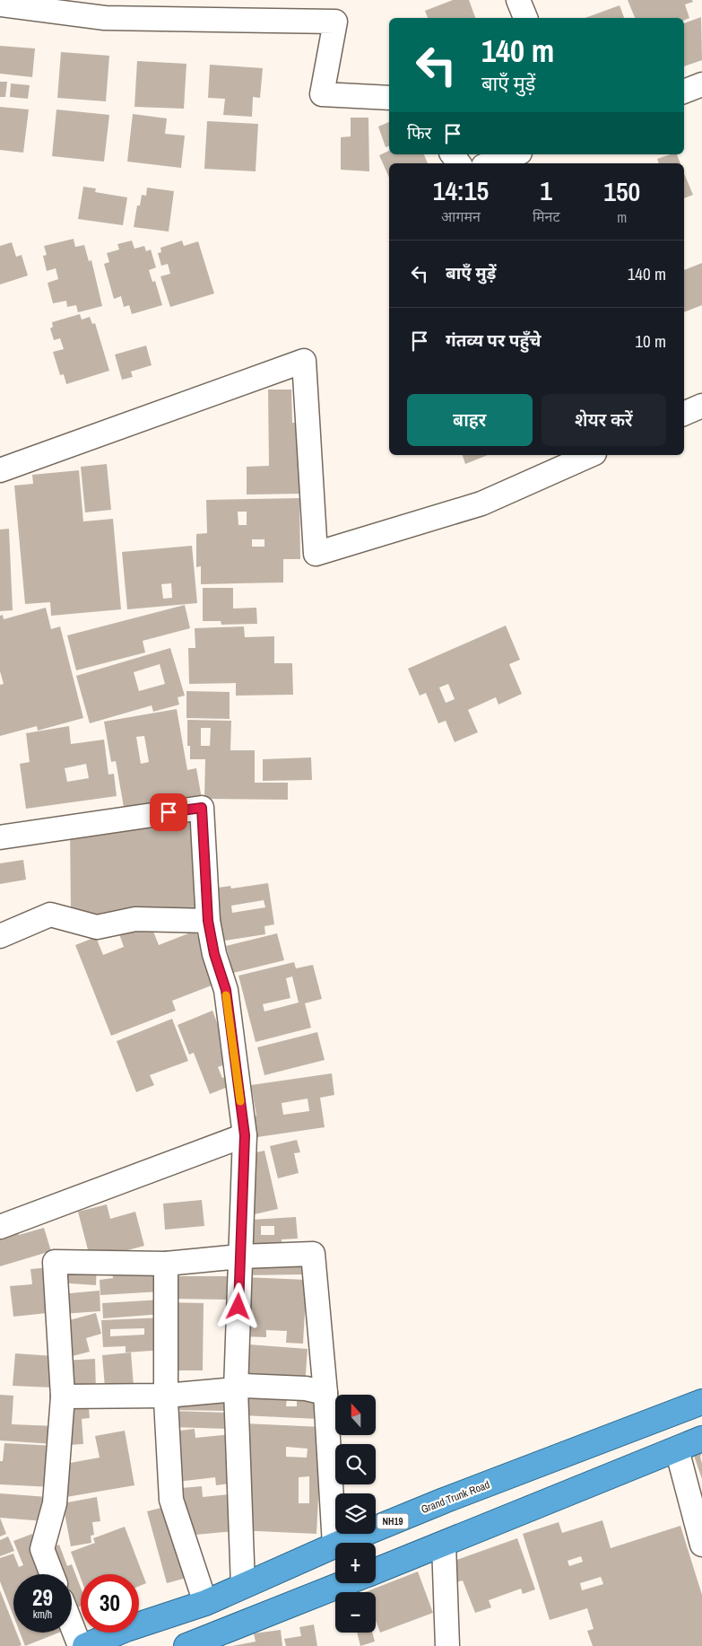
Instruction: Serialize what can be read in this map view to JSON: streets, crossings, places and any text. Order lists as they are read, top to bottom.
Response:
{
  "streets": {
    "highway": ["Grand Trunk Road", "NH19"]
  },
  "north": "top",
  "page": {
    "turn": ["140 m", "बाएँ मुड़ें"],
    "then": "फिर",
    "eta": [
      "14:15",
      "आगमन",
      "1",
      "मिनट",
      "150",
      "m"
    ],
    "list": [
      {
        "name": "बाएँ मुड़ें",
        "value": "140 m"
      },
      {
        "name": "गंतव्य पर पहुँचे",
        "value": "10 m"
      }
    ],
    "buttons": ["बाहर", "शेयर करें"],
    "map_buttons": ["+", "−"],
    "speed": "29 km/h",
    "limit": "30"
  }
}
